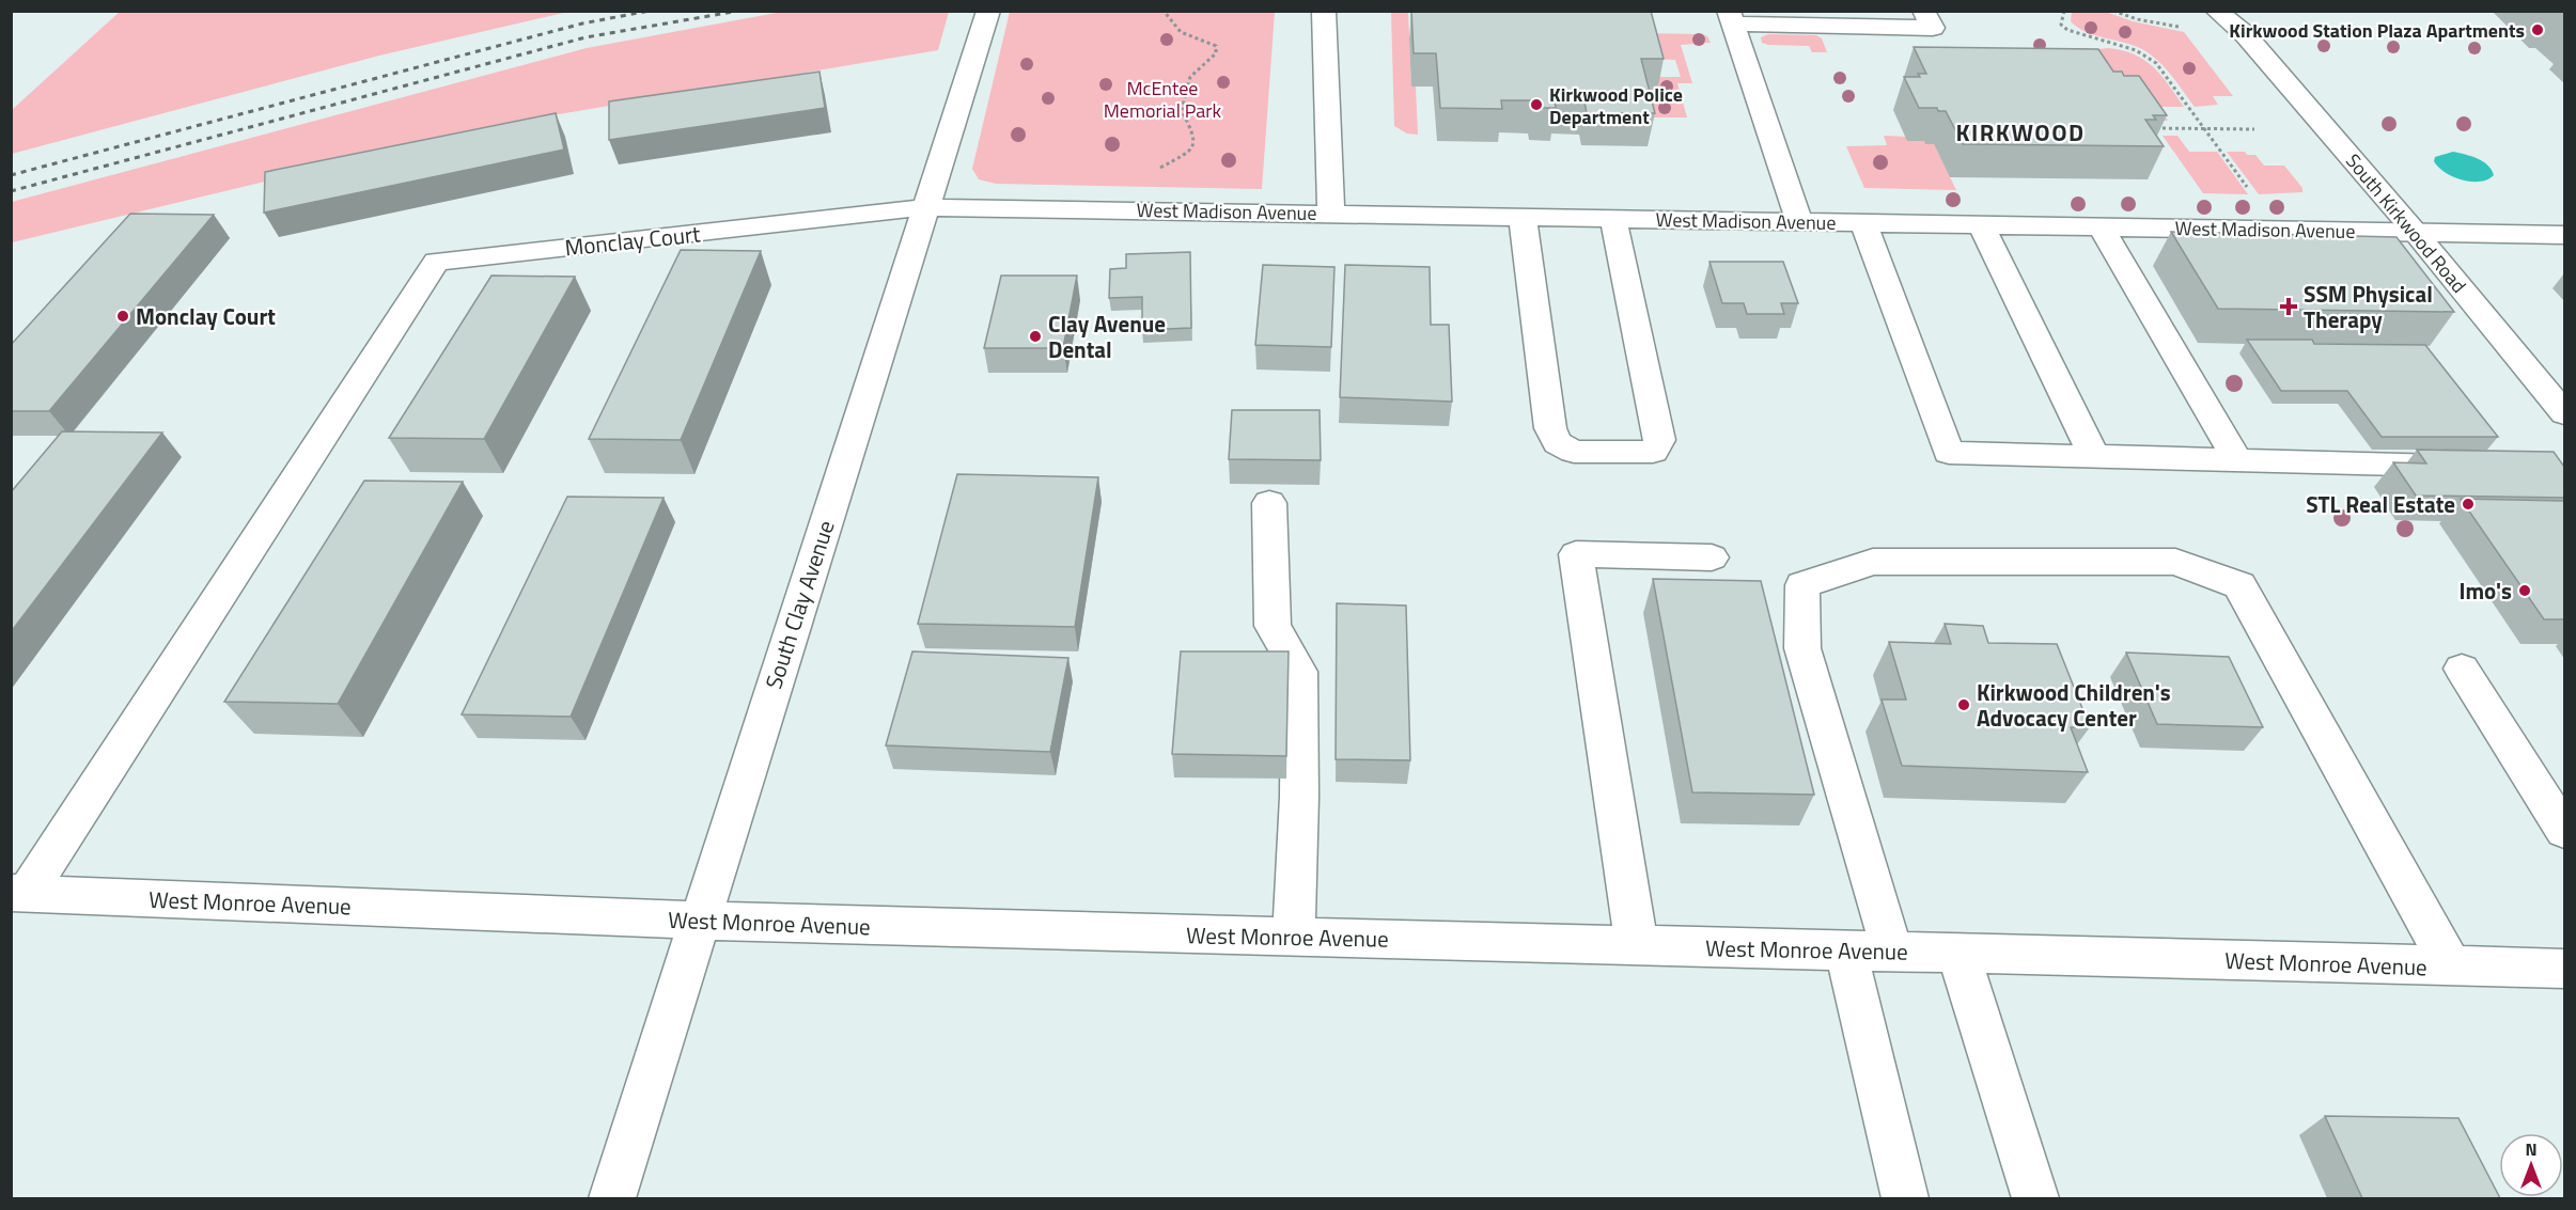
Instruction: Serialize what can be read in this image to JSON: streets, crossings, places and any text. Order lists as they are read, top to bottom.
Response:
{
  "streets": {
    "street": [
      "West Madison Avenue",
      "South Kirkwood Road",
      "Monclay Court",
      "South Clay Avenue",
      "West Monroe Avenue"
    ]
  },
  "crossings": [
    ["West Madison Avenue", "South Kirkwood Road"],
    ["West Madison Avenue", "Monclay Court"],
    ["West Madison Avenue", "South Clay Avenue"],
    ["Monclay Court", "South Clay Avenue"],
    ["Monclay Court", "West Monroe Avenue"],
    ["South Clay Avenue", "West Monroe Avenue"]
  ],
  "districts": ["KIRKWOOD"],
  "parks": ["McEntee Memorial Park"],
  "places": {
    "other": [
      "Kirkwood Station Plaza Apartments",
      "Kirkwood Police Department",
      "Monclay Court",
      "Clay Avenue Dental",
      "STL Real Estate",
      "Imo's",
      "Kirkwood Children's Advocacy Center"
    ],
    "health": ["SSM Physical Therapy"]
  },
  "north": "top"
}
